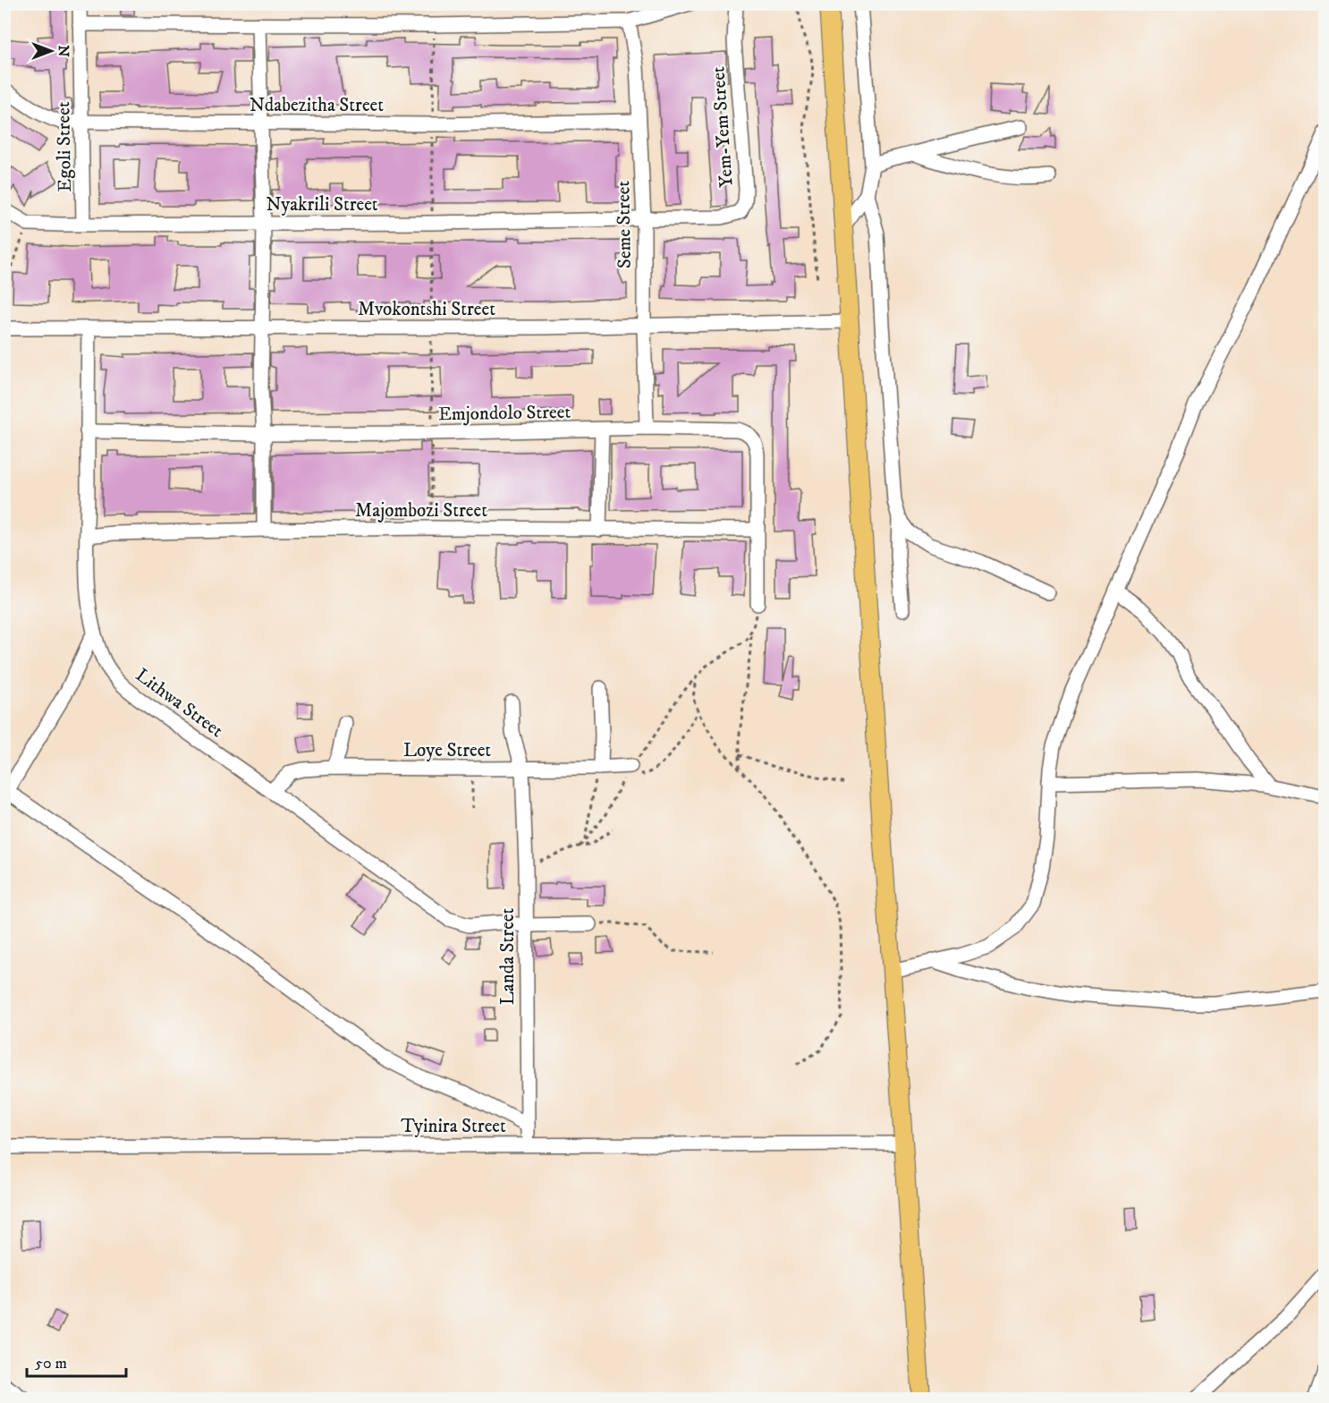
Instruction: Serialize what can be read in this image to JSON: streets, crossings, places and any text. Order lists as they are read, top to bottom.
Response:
{
  "streets": {
    "street": [
      "Ndabezitha Street",
      "Yem-Yem Street",
      "Egoli Street",
      "Nyakrili Street",
      "Seme Street",
      "Mvokontshi Street",
      "Emjondolo Street",
      "Majombozi Street",
      "Lithwa Street",
      "Loye Street",
      "Landa Street",
      "Tyinira Street"
    ]
  },
  "crossings": [
    ["Ndabezitha Street", "Egoli Street"],
    ["Ndabezitha Street", "Seme Street"],
    ["Yem-Yem Street", "Nyakrili Street"],
    ["Yem-Yem Street", "Seme Street"],
    ["Egoli Street", "Nyakrili Street"],
    ["Nyakrili Street", "Seme Street"],
    ["Seme Street", "Mvokontshi Street"],
    ["Seme Street", "Emjondolo Street"],
    ["Mvokontshi Street", "Lithwa Street"],
    ["Emjondolo Street", "Majombozi Street"],
    ["Emjondolo Street", "Lithwa Street"],
    ["Majombozi Street", "Lithwa Street"],
    ["Lithwa Street", "Loye Street"],
    ["Lithwa Street", "Landa Street"],
    ["Loye Street", "Landa Street"],
    ["Landa Street", "Tyinira Street"]
  ],
  "scale_bar": "50 m",
  "north": "right"
}
